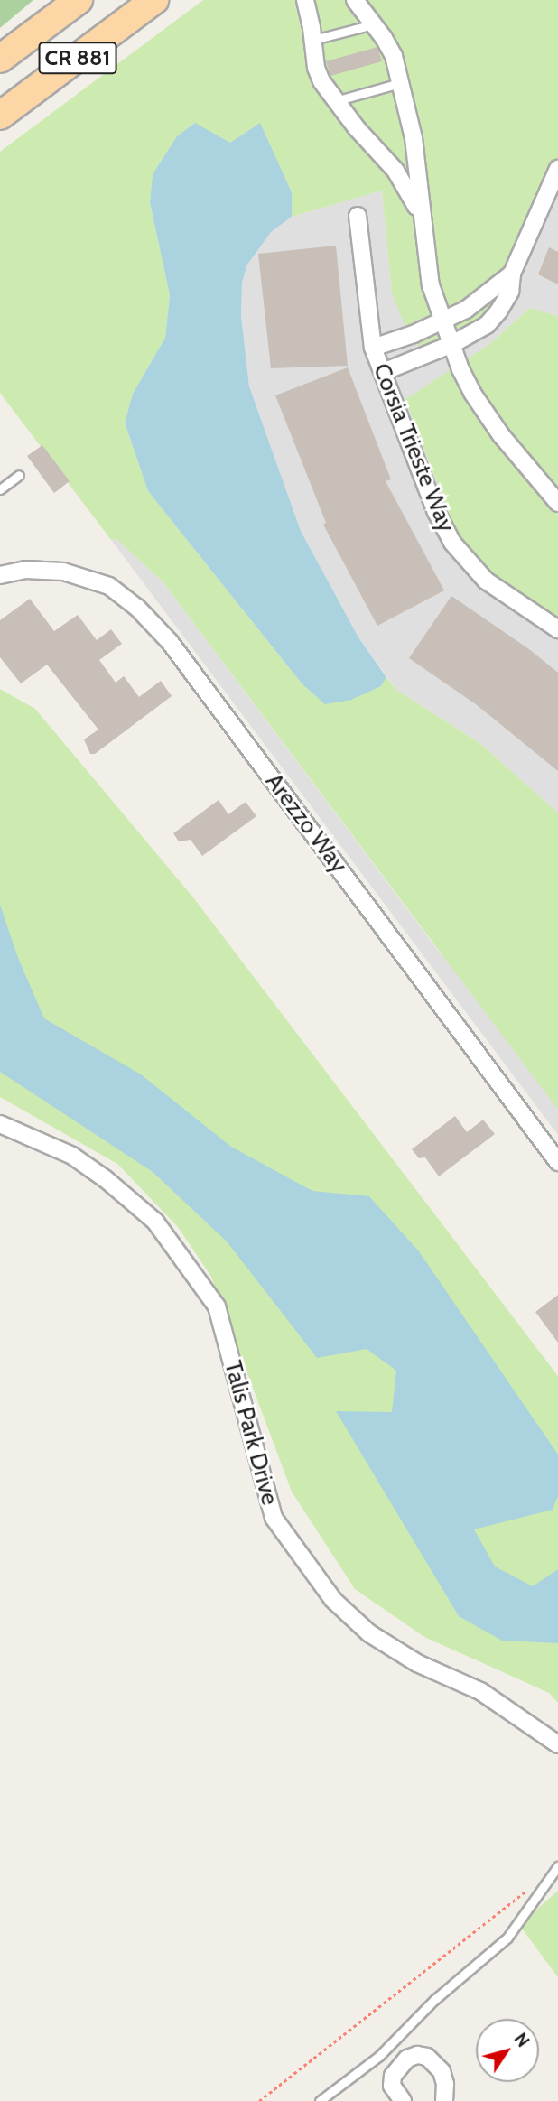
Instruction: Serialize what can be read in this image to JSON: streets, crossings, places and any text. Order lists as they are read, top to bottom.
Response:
{
  "streets": {
    "main road": ["CR 881"],
    "street": ["Corsia Trieste Way", "Arezzo Way", "Talis Park Drive"]
  },
  "north": "top right"
}
